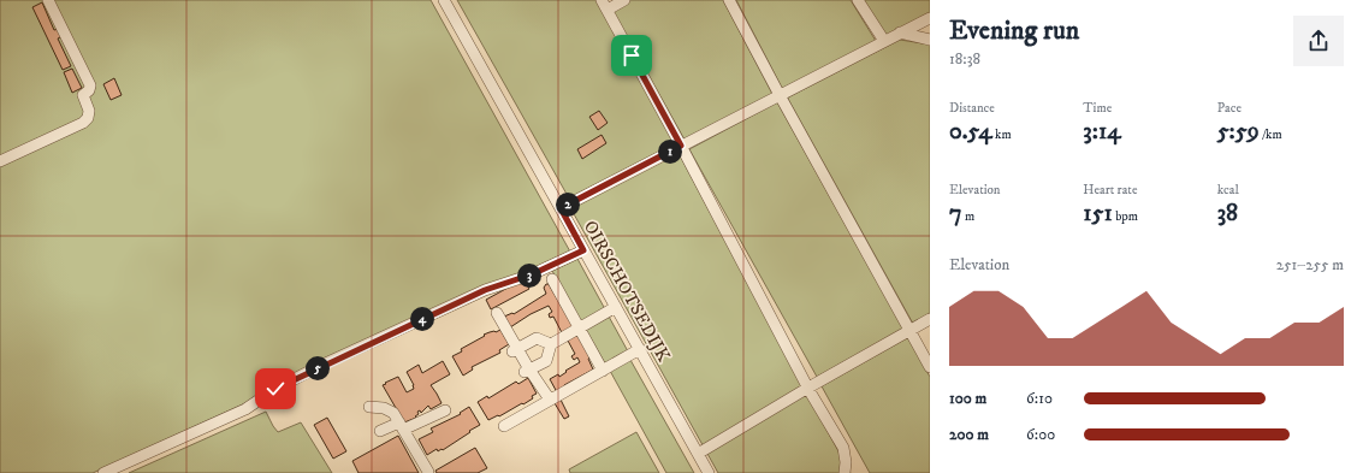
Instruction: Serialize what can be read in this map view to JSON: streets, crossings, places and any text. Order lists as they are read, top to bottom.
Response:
{
  "streets": {
    "street": ["OIRSCHOTSEDIJK"]
  },
  "page": {
    "heading": ["Evening run", "18:38"],
    "stats": [
      ["Distance", "0.54 km"],
      ["Time", "3:14"],
      ["Pace", "5:59 /km"],
      ["Elevation", "7 m"],
      ["Heart rate", "151 bpm"],
      ["kcal", "38"]
    ],
    "pins": [
      "1",
      "2",
      "3",
      "4",
      "5"
    ],
    "chart": ["Elevation", "251–255 m"],
    "list": [
      {
        "name": "100 m",
        "note": "6:10"
      },
      {
        "name": "200 m",
        "note": "6:00"
      }
    ]
  }
}
